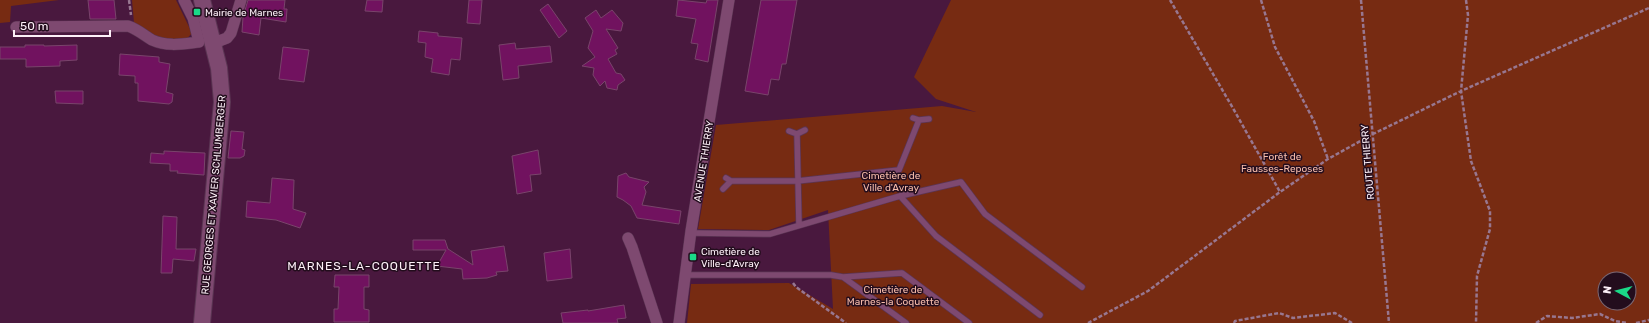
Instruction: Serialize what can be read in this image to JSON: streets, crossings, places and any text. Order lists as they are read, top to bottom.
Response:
{
  "streets": {
    "main road": ["RUE GEORGES ET XAVIER SCHLUMBERGER"],
    "street": ["AVENUE THIERRY"],
    "path": ["ROUTE THIERRY"]
  },
  "districts": ["MARNES-LA-COQUETTE"],
  "parks": ["Forêt de Fausses-Reposes", "Cimetière de Ville d'Avray", "Cimetière de Marnes-la Coquette"],
  "places": {
    "transit": ["Mairie de Marnes", "Cimetière de Ville-d'Avray"]
  },
  "scale_bar": "50 m",
  "north": "left"
}
